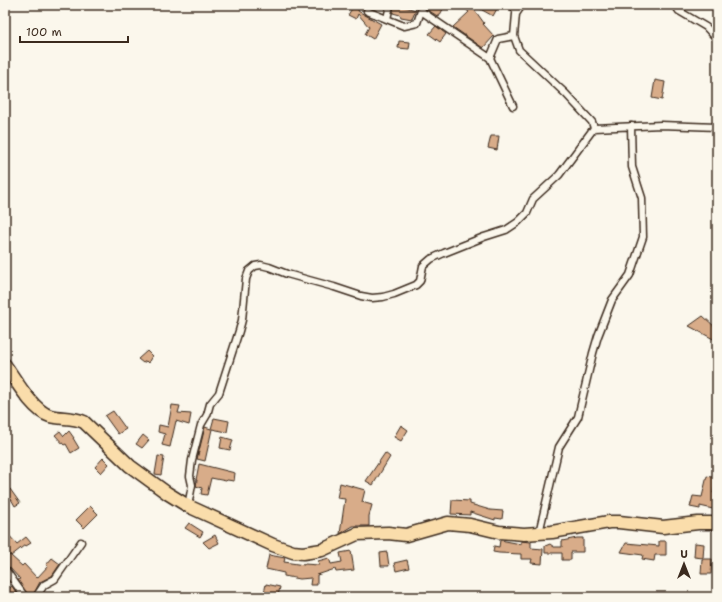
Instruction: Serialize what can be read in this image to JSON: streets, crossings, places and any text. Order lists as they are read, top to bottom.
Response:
{
  "scale_bar": "100 m",
  "north": "top"
}
